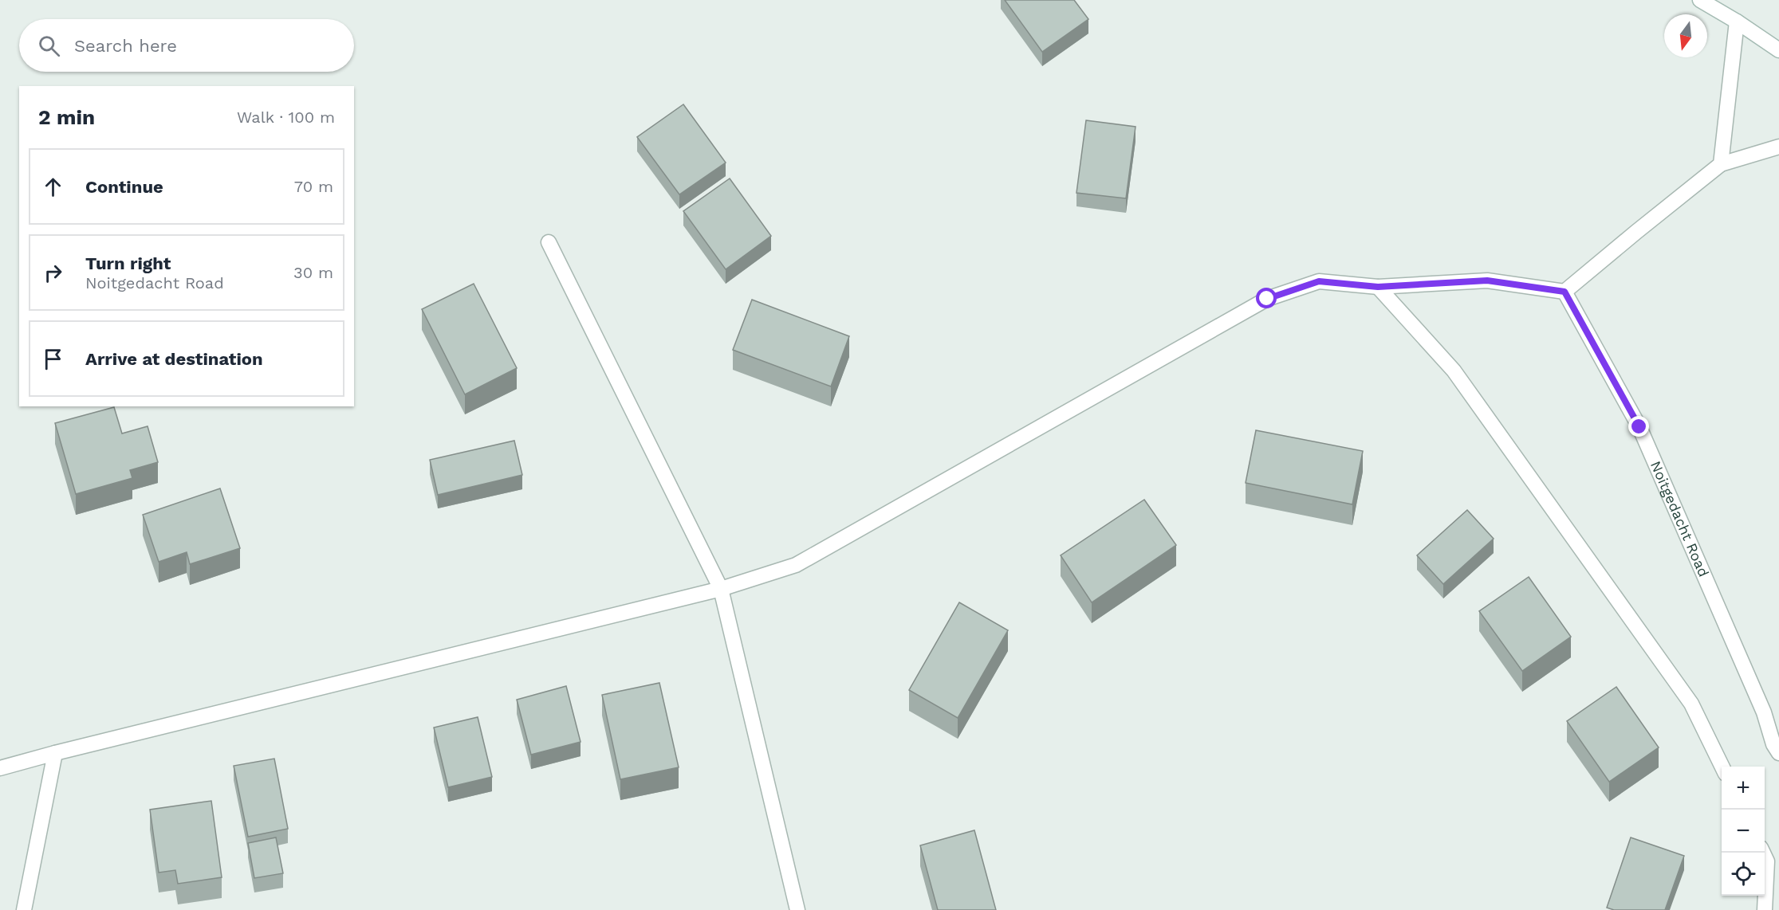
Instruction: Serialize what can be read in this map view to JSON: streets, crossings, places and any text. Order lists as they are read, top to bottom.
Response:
{
  "streets": {
    "street": ["Noitgedacht Road"]
  },
  "north": "bottom",
  "page": {
    "search": "Search here",
    "heading": ["2 min", "Walk · 100 m"],
    "list": [
      ["Continue", "70 m"],
      ["Turn right", "Noitgedacht Road", "30 m"],
      "Arrive at destination"
    ],
    "map_buttons": ["+", "−"]
  }
}
